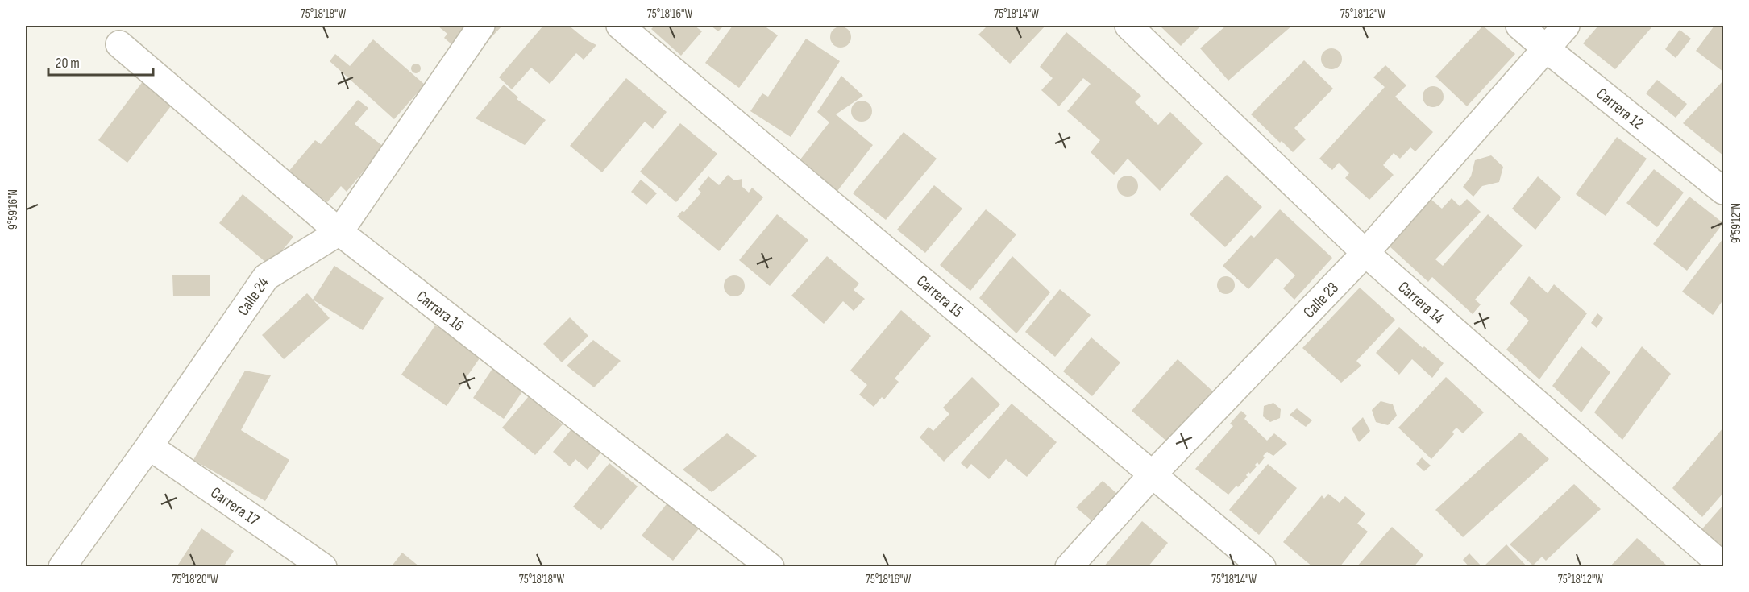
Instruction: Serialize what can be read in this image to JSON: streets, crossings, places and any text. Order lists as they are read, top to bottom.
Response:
{
  "streets": {
    "street": [
      "Carrera 12",
      "Carrera 15",
      "Calle 24",
      "Calle 23",
      "Carrera 14",
      "Carrera 16",
      "Carrera 17"
    ]
  },
  "crossings": [
    ["Carrera 12", "Calle 23"],
    ["Carrera 15", "Calle 23"],
    ["Calle 24", "Carrera 16"],
    ["Calle 24", "Carrera 17"],
    ["Calle 23", "Carrera 14"]
  ],
  "scale_bar": "20 m",
  "coordinates": [
    "75°18'18\"W",
    "75°18'16\"W",
    "75°18'14\"W",
    "75°18'12\"W",
    "9°59'16\"N",
    "9°59'12\"N",
    "75°18'20\"W"
  ]
}
